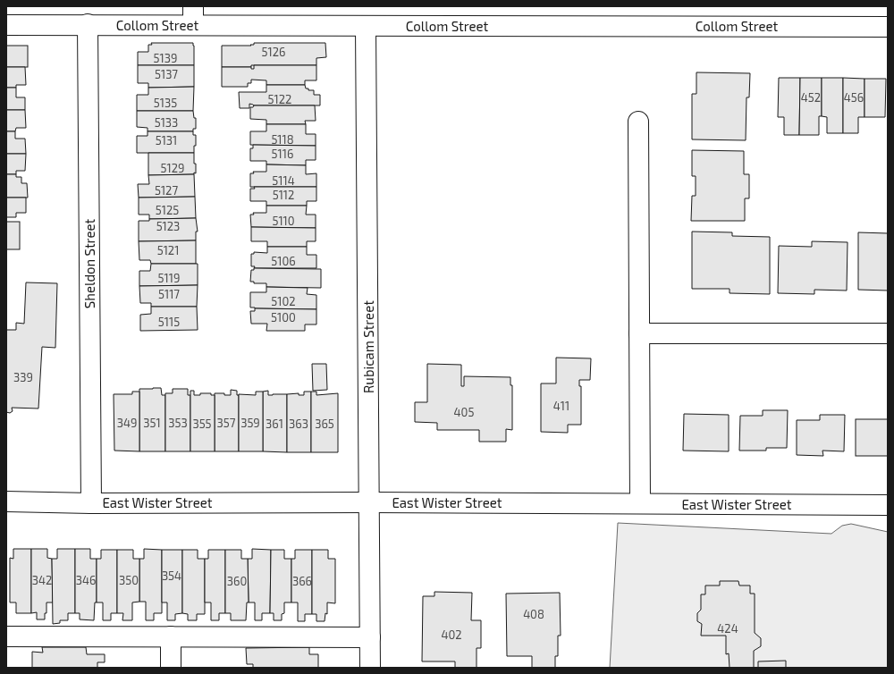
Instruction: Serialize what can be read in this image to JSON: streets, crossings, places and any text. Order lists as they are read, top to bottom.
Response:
{
  "streets": {
    "street": [
      "Collom Street",
      "Sheldon Street",
      "Rubicam Street",
      "East Wister Street"
    ]
  },
  "crossings": [
    ["Collom Street", "Sheldon Street"],
    ["Collom Street", "Rubicam Street"],
    ["Sheldon Street", "East Wister Street"],
    ["Rubicam Street", "East Wister Street"]
  ],
  "house_numbers": [
    "5126",
    "5139",
    "5137",
    "452",
    "456",
    "5122",
    "5135",
    "5133",
    "5118",
    "5131",
    "5116",
    "5129",
    "5114",
    "5127",
    "5112",
    "5125",
    "5110",
    "5123",
    "5121",
    "5106",
    "5119",
    "5117",
    "5102",
    "5100",
    "5115",
    "339",
    "411",
    "405",
    "349",
    "351",
    "353",
    "357",
    "359",
    "355",
    "361",
    "363",
    "365",
    "354",
    "342",
    "346",
    "350",
    "360",
    "366",
    "408",
    "424",
    "402"
  ]
}
